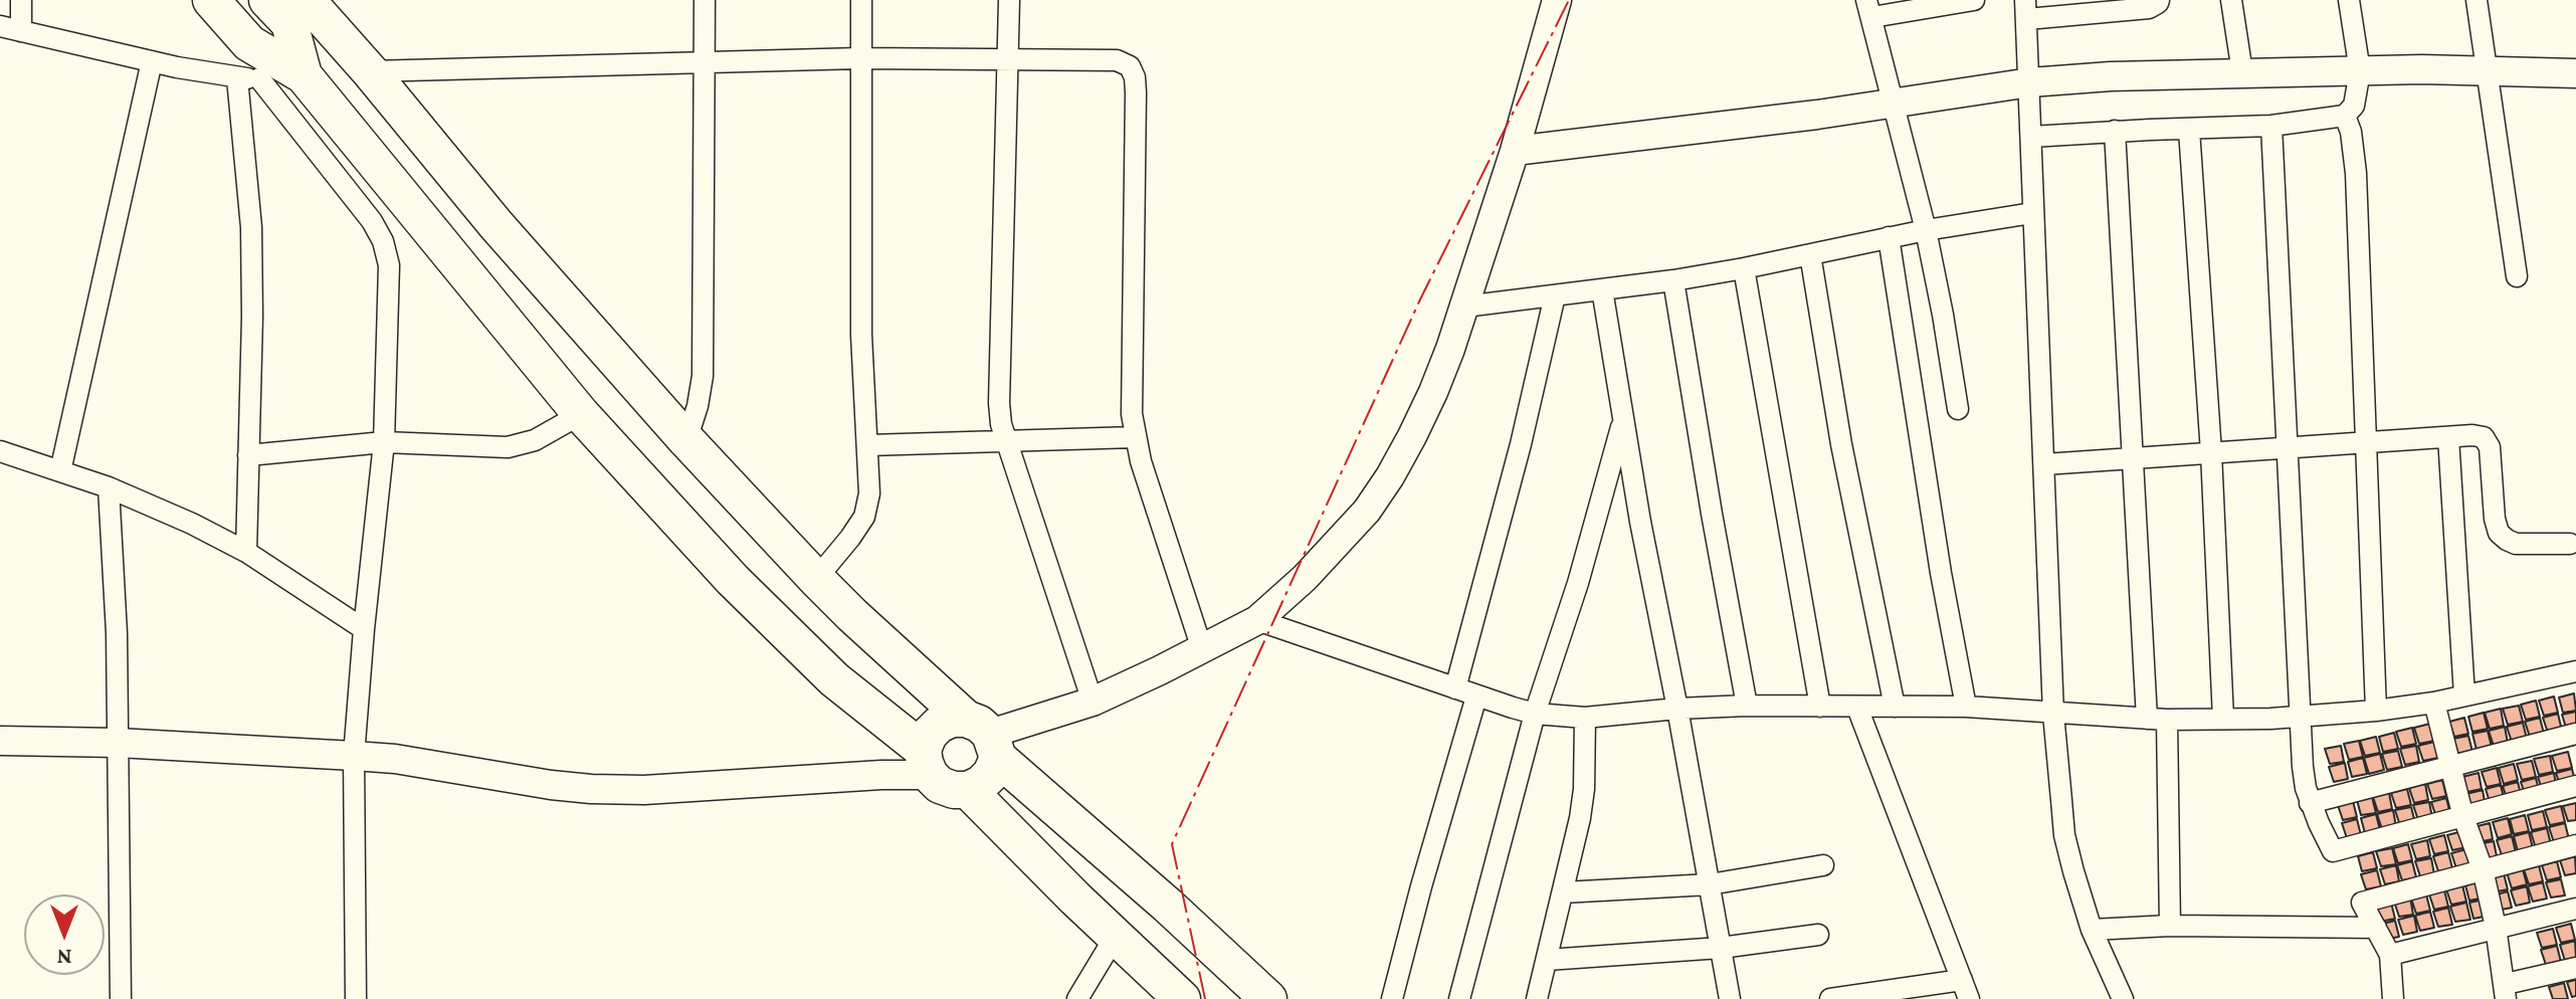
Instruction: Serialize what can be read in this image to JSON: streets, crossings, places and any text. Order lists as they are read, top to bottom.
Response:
{
  "north": "bottom"
}
